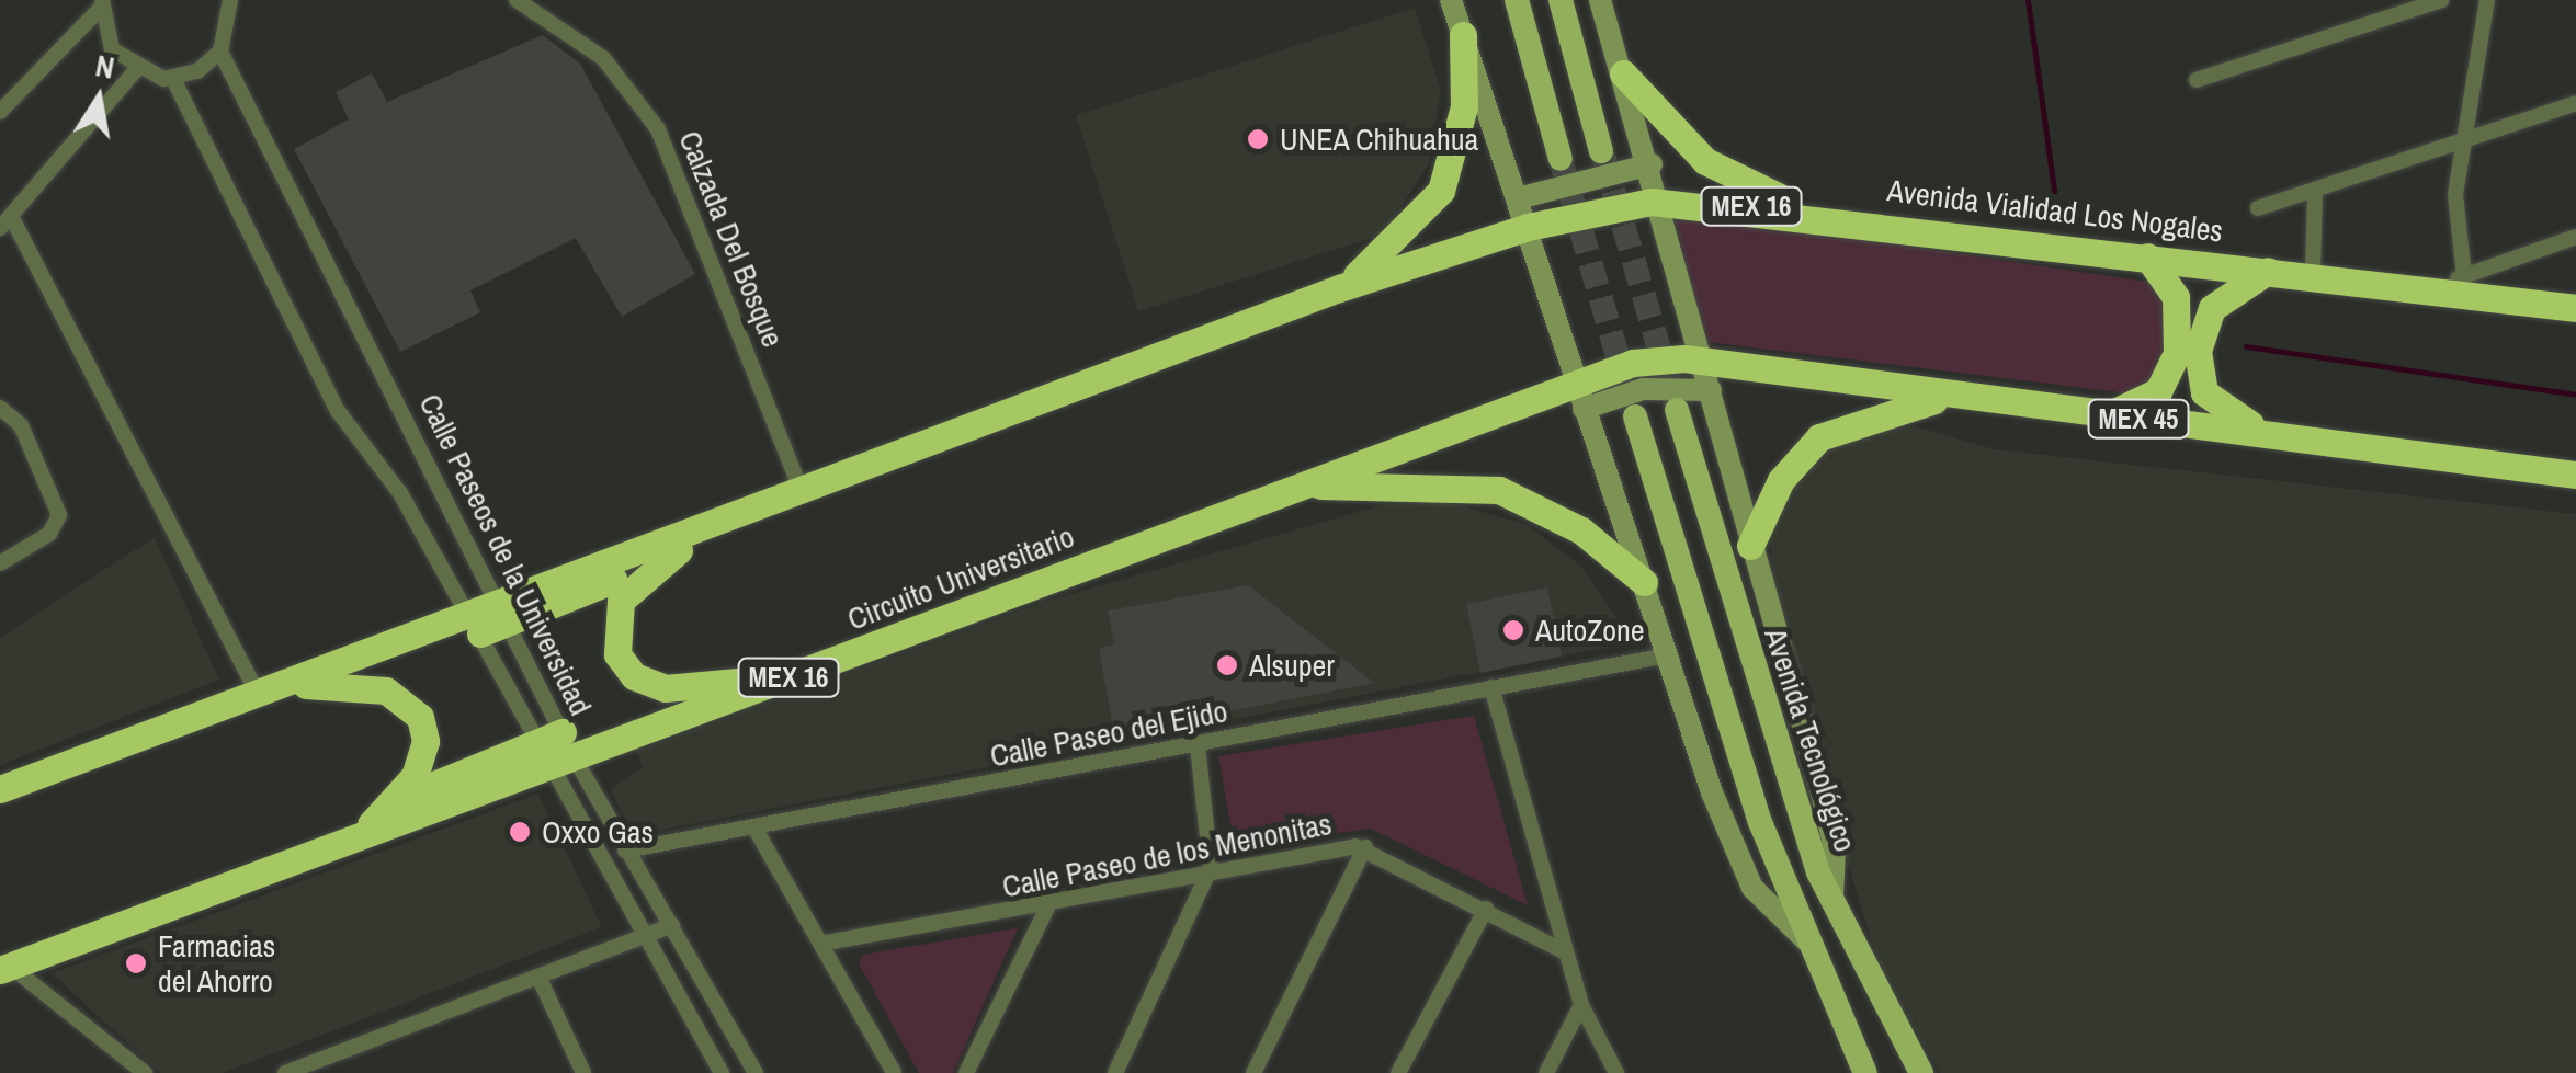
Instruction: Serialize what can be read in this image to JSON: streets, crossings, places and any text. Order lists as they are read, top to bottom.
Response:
{
  "streets": {
    "highway": [
      "MEX 16",
      "Avenida Vialidad Los Nogales",
      "MEX 45",
      "Circuito Universitario"
    ],
    "main road": ["Avenida Tecnológico"],
    "street": [
      "Calzada Del Bosque",
      "Calle Paseos de la Universidad",
      "Calle Paseo del Ejido",
      "Calle Paseo de los Menonitas"
    ]
  },
  "crossings": [
    ["MEX 16", "Avenida Vialidad Los Nogales"],
    ["MEX 16", "Calzada Del Bosque"],
    ["MEX 16", "Calle Paseos de la Universidad"],
    ["MEX 45", "Circuito Universitario"],
    ["Calle Paseos de la Universidad", "Circuito Universitario"],
    ["Calle Paseos de la Universidad", "Calle Paseo del Ejido"]
  ],
  "places": [
    "UNEA Chihuahua",
    "AutoZone",
    "Alsuper",
    "Oxxo Gas",
    "Farmacias del Ahorro"
  ],
  "north": "top"
}
